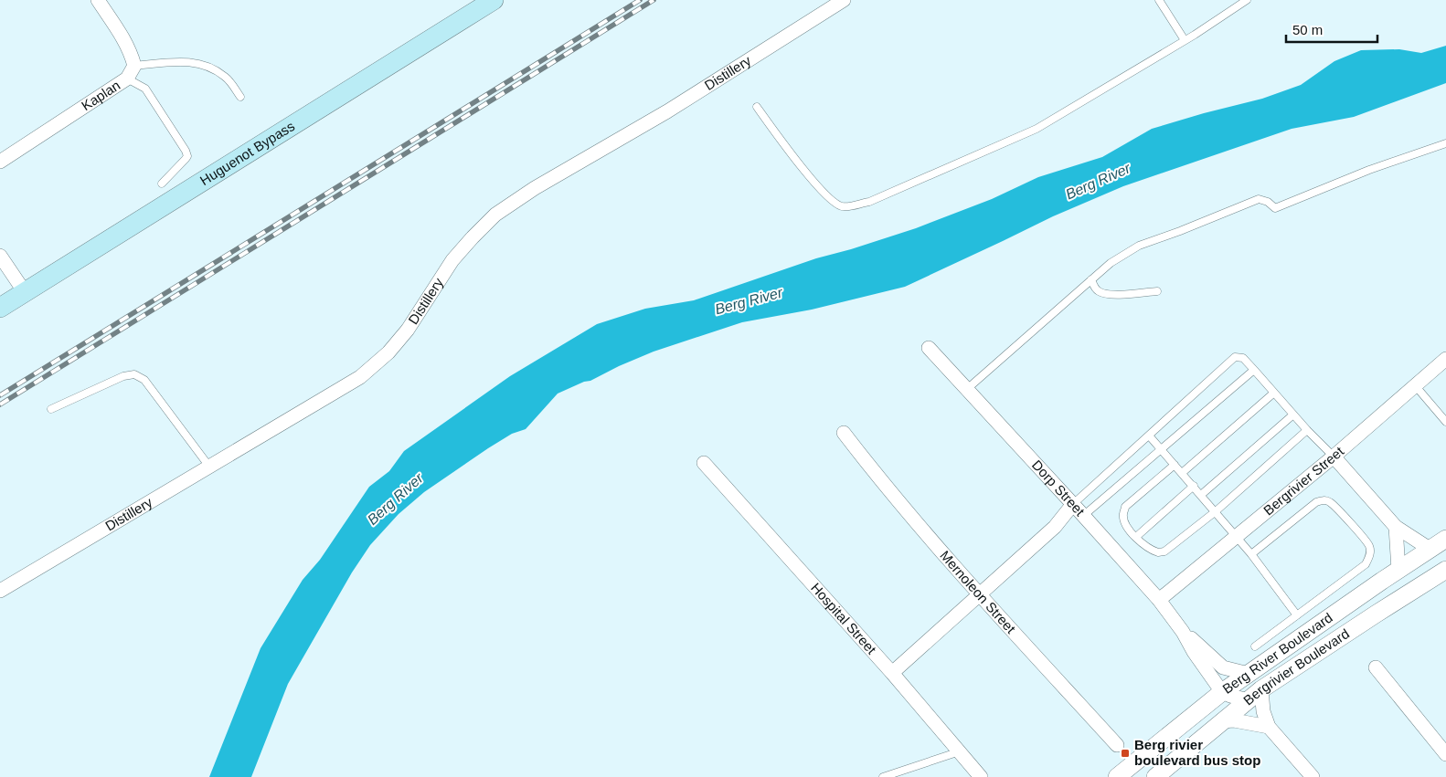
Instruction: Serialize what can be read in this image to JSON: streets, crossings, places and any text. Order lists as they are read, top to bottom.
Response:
{
  "streets": {
    "main road": ["Huguenot Bypass"],
    "street": [
      "Distillery",
      "Kaplan",
      "Bergrivier Street",
      "Dorp Street",
      "Mernoleon Street",
      "Hospital Street",
      "Berg River Boulevard",
      "Bergrivier Boulevard"
    ]
  },
  "crossings": [
    ["Bergrivier Street", "Dorp Street"],
    ["Dorp Street", "Berg River Boulevard"]
  ],
  "water": ["Berg River"],
  "places": {
    "transit": ["Berg rivier boulevard bus stop"]
  },
  "scale_bar": "50 m"
}
